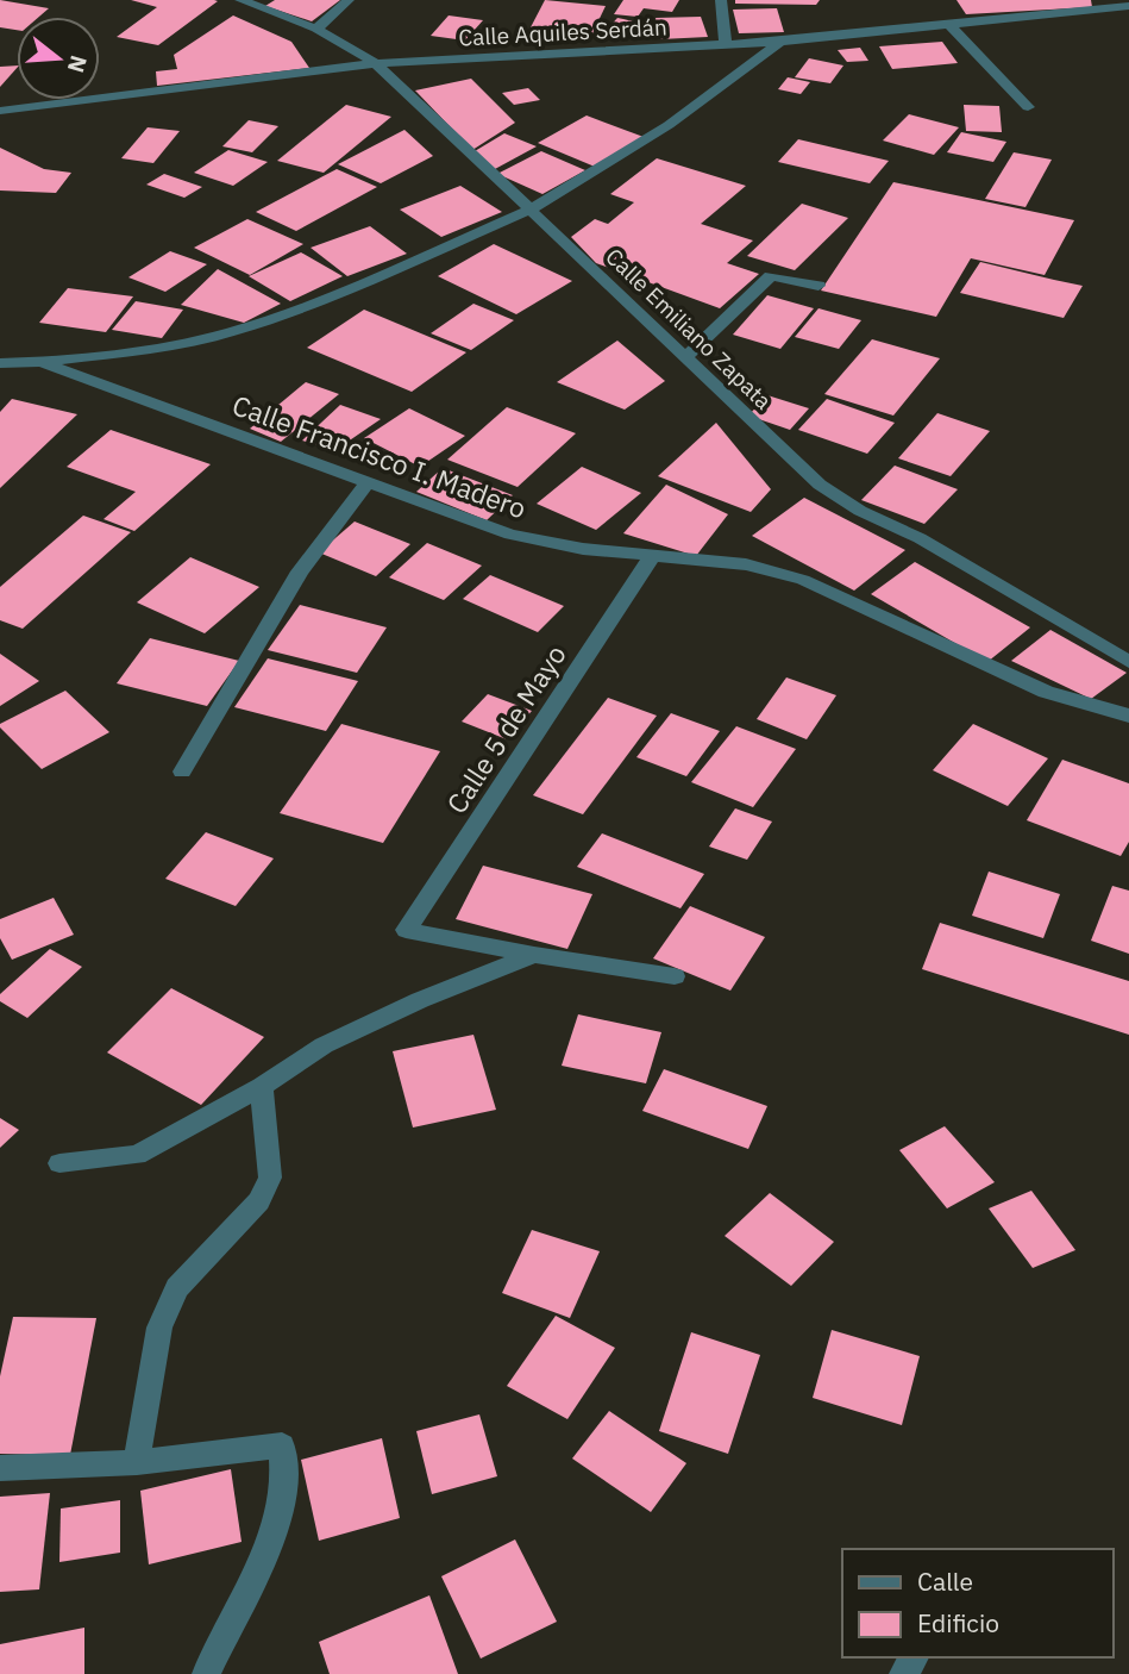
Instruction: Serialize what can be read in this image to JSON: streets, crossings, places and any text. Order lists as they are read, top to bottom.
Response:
{
  "streets": {
    "street": [
      "Calle Aquiles Serdán",
      "Calle Emiliano Zapata",
      "Calle Francisco I. Madero",
      "Calle 5 de Mayo"
    ]
  },
  "crossings": [
    ["Calle Aquiles Serdán", "Calle Emiliano Zapata"],
    ["Calle Aquiles Serdán", "Calle Francisco I. Madero"],
    ["Calle Emiliano Zapata", "Calle Francisco I. Madero"],
    ["Calle Francisco I. Madero", "Calle 5 de Mayo"]
  ],
  "legend": ["Calle", "Edificio"],
  "north": "right"
}
